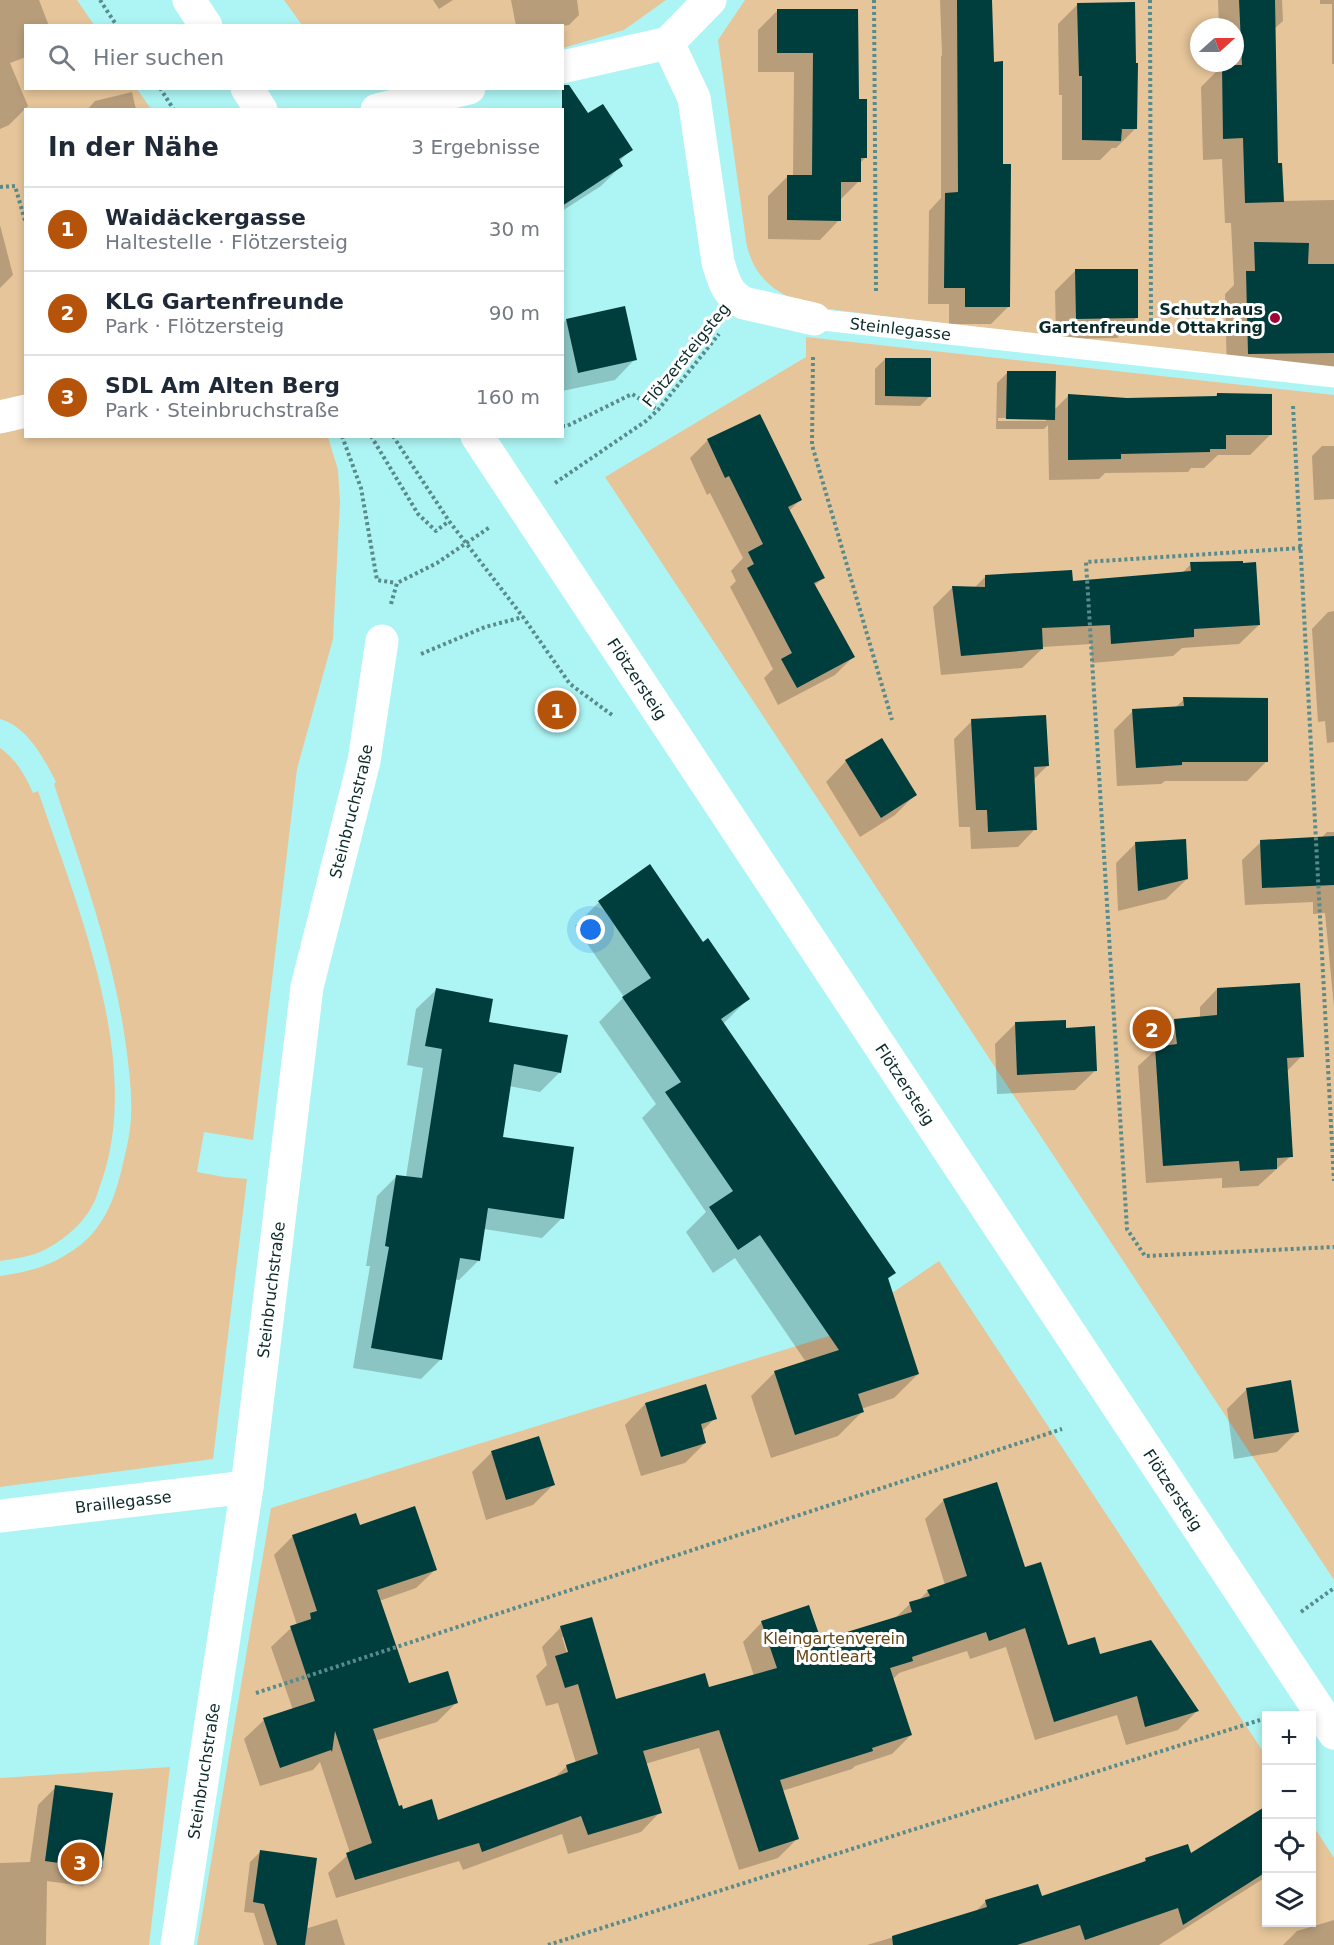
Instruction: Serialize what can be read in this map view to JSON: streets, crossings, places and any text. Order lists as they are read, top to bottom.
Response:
{
  "streets": {
    "street": [
      "Steinlegasse",
      "Flötzersteig",
      "Steinbruchstraße",
      "Braillegasse"
    ],
    "path": ["Flötzersteigsteg"]
  },
  "crossings": [
    ["Steinlegasse", "Flötzersteigsteg"],
    ["Steinbruchstraße", "Braillegasse"]
  ],
  "parks": ["Kleingartenverein Montleart"],
  "places": ["Schutzhaus Gartenfreunde Ottakring"],
  "north": "right",
  "page": {
    "search": "Hier suchen",
    "heading": ["In der Nähe", "3 Ergebnisse"],
    "list": [
      {
        "mark": "1",
        "name": "Waidäckergasse",
        "note": "Haltestelle · Flötzersteig",
        "value": "30 m"
      },
      {
        "mark": "2",
        "name": "KLG Gartenfreunde",
        "note": "Park · Flötzersteig",
        "value": "90 m"
      },
      {
        "mark": "3",
        "name": "SDL Am Alten Berg",
        "note": "Park · Steinbruchstraße",
        "value": "160 m"
      }
    ],
    "pins": ["1", "2", "3"],
    "map_buttons": ["+", "−"]
  }
}
